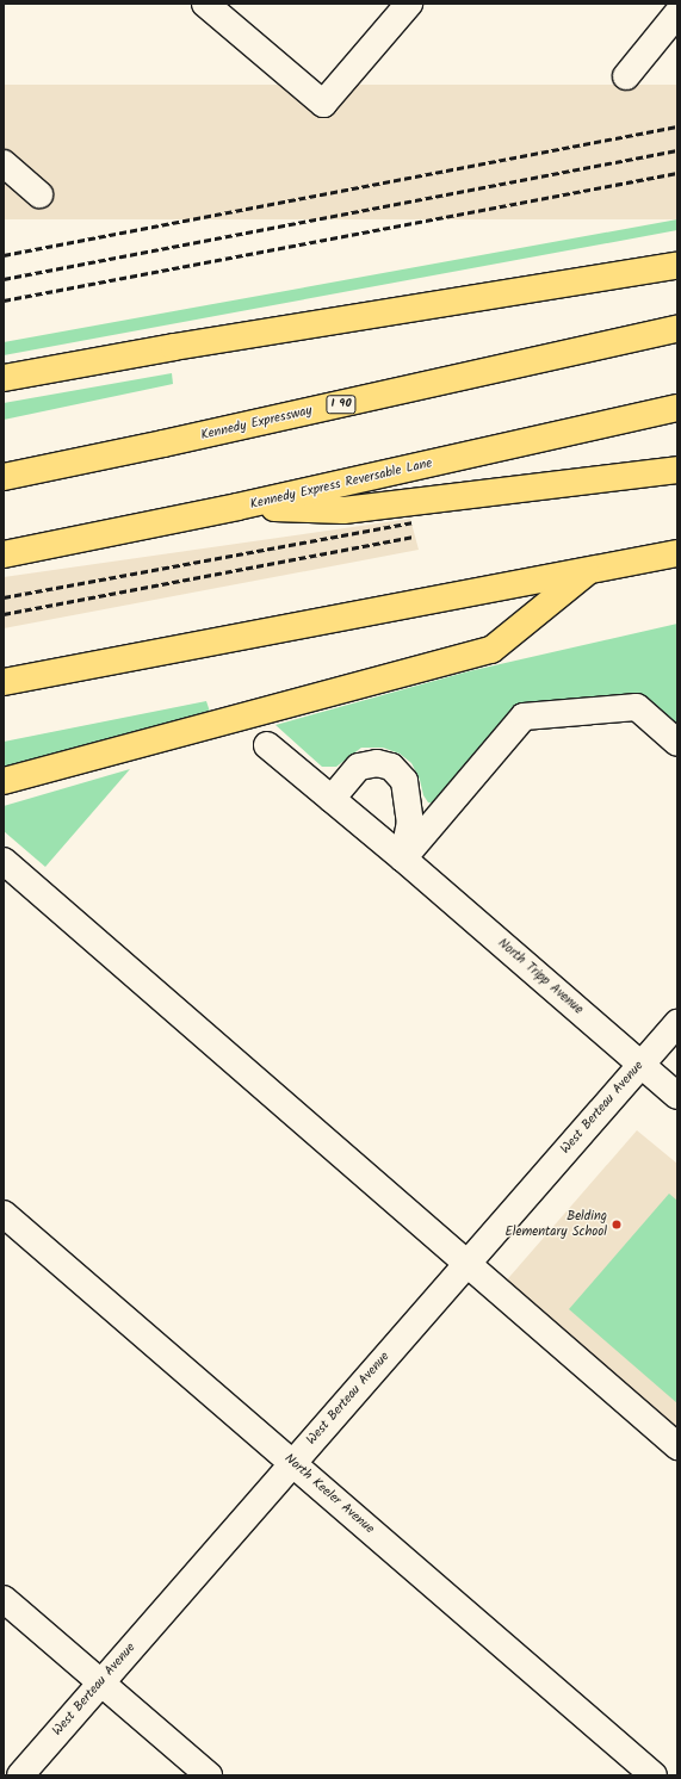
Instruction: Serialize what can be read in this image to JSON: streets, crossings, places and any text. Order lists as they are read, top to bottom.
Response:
{
  "streets": {
    "highway": ["I 90", "Kennedy Expressway", "Kennedy Express Reversable Lane"],
    "street": ["North Tripp Avenue", "West Berteau Avenue", "North Keeler Avenue"]
  },
  "crossings": [
    ["North Tripp Avenue", "West Berteau Avenue"],
    ["West Berteau Avenue", "North Keeler Avenue"]
  ],
  "places": ["Belding Elementary School"]
}
